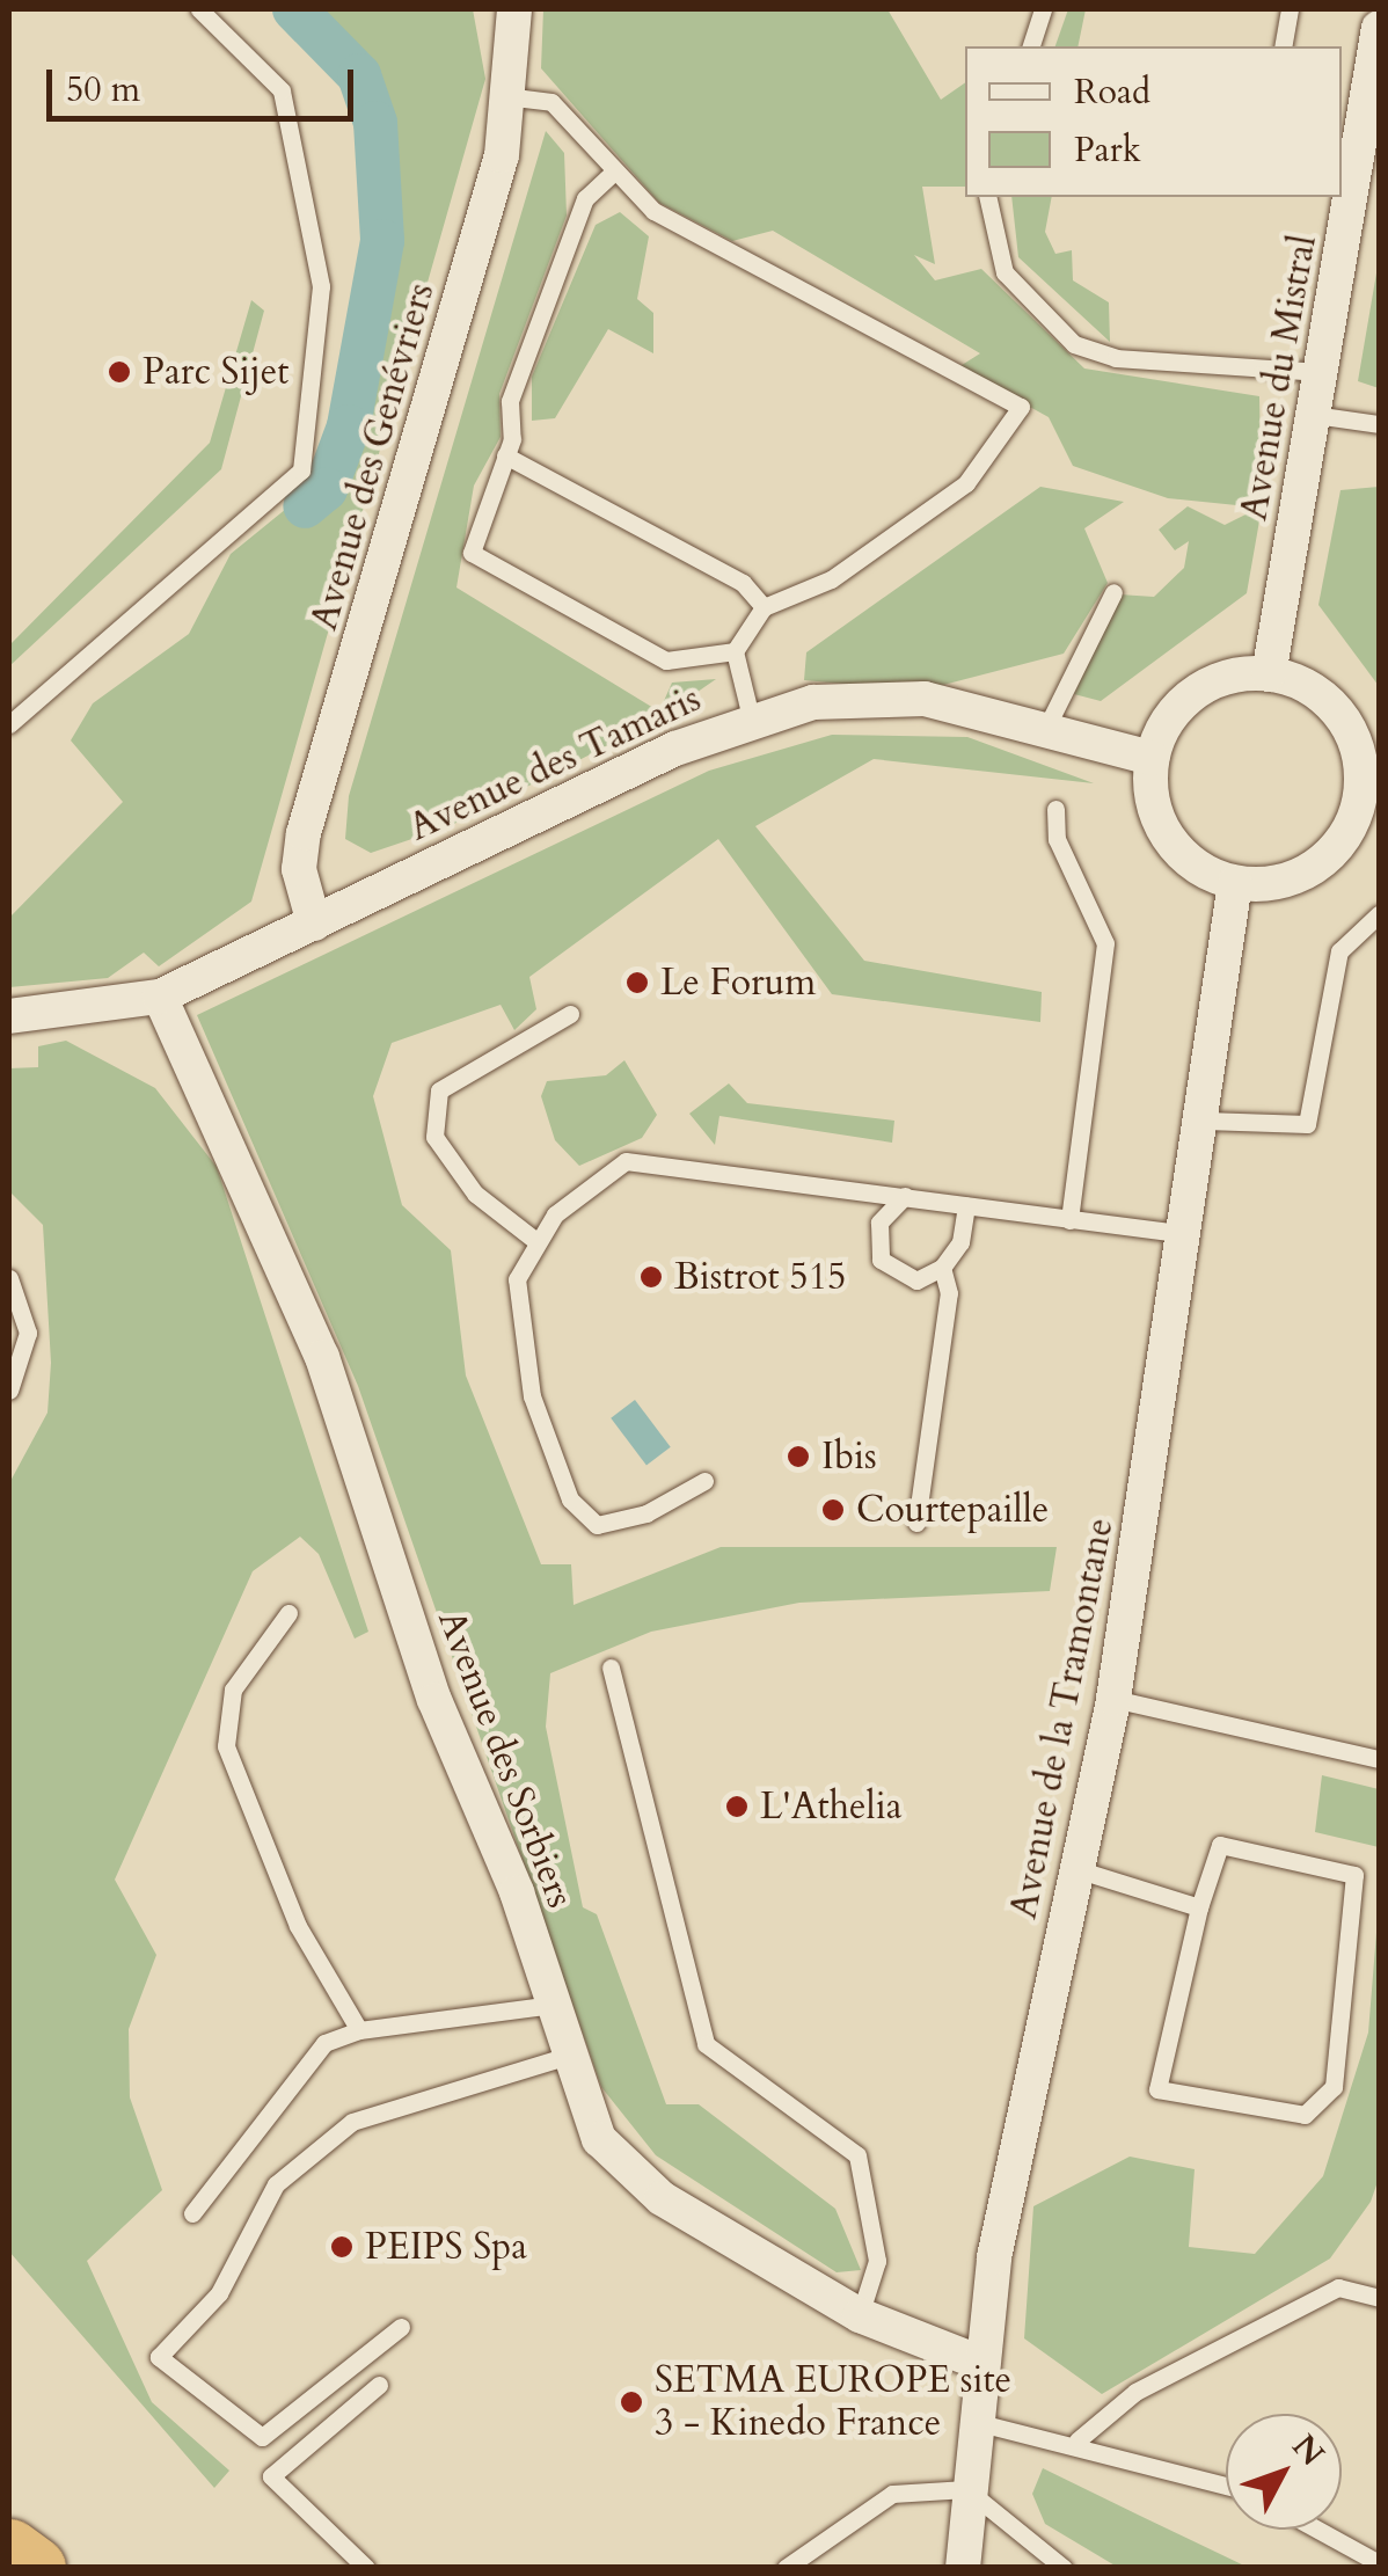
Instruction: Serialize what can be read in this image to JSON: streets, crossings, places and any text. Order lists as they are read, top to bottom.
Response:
{
  "streets": {
    "street": [
      "Avenue du Mistral",
      "Avenue des Genévriers",
      "Avenue des Tamaris",
      "Avenue de la Tramontane",
      "Avenue des Sorbiers"
    ]
  },
  "crossings": [
    ["Avenue du Mistral", "Avenue des Tamaris"],
    ["Avenue du Mistral", "Avenue de la Tramontane"],
    ["Avenue des Genévriers", "Avenue des Tamaris"],
    ["Avenue des Tamaris", "Avenue de la Tramontane"],
    ["Avenue des Tamaris", "Avenue des Sorbiers"],
    ["Avenue de la Tramontane", "Avenue des Sorbiers"]
  ],
  "places": [
    "Parc Sijet",
    "Le Forum",
    "Bistrot 515",
    "Ibis",
    "Courtepaille",
    "L'Athelia",
    "PEIPS Spa",
    "SETMA EUROPE site 3 - Kinedo France"
  ],
  "legend": ["Road", "Park"],
  "scale_bar": "50 m",
  "north": "top right"
}
